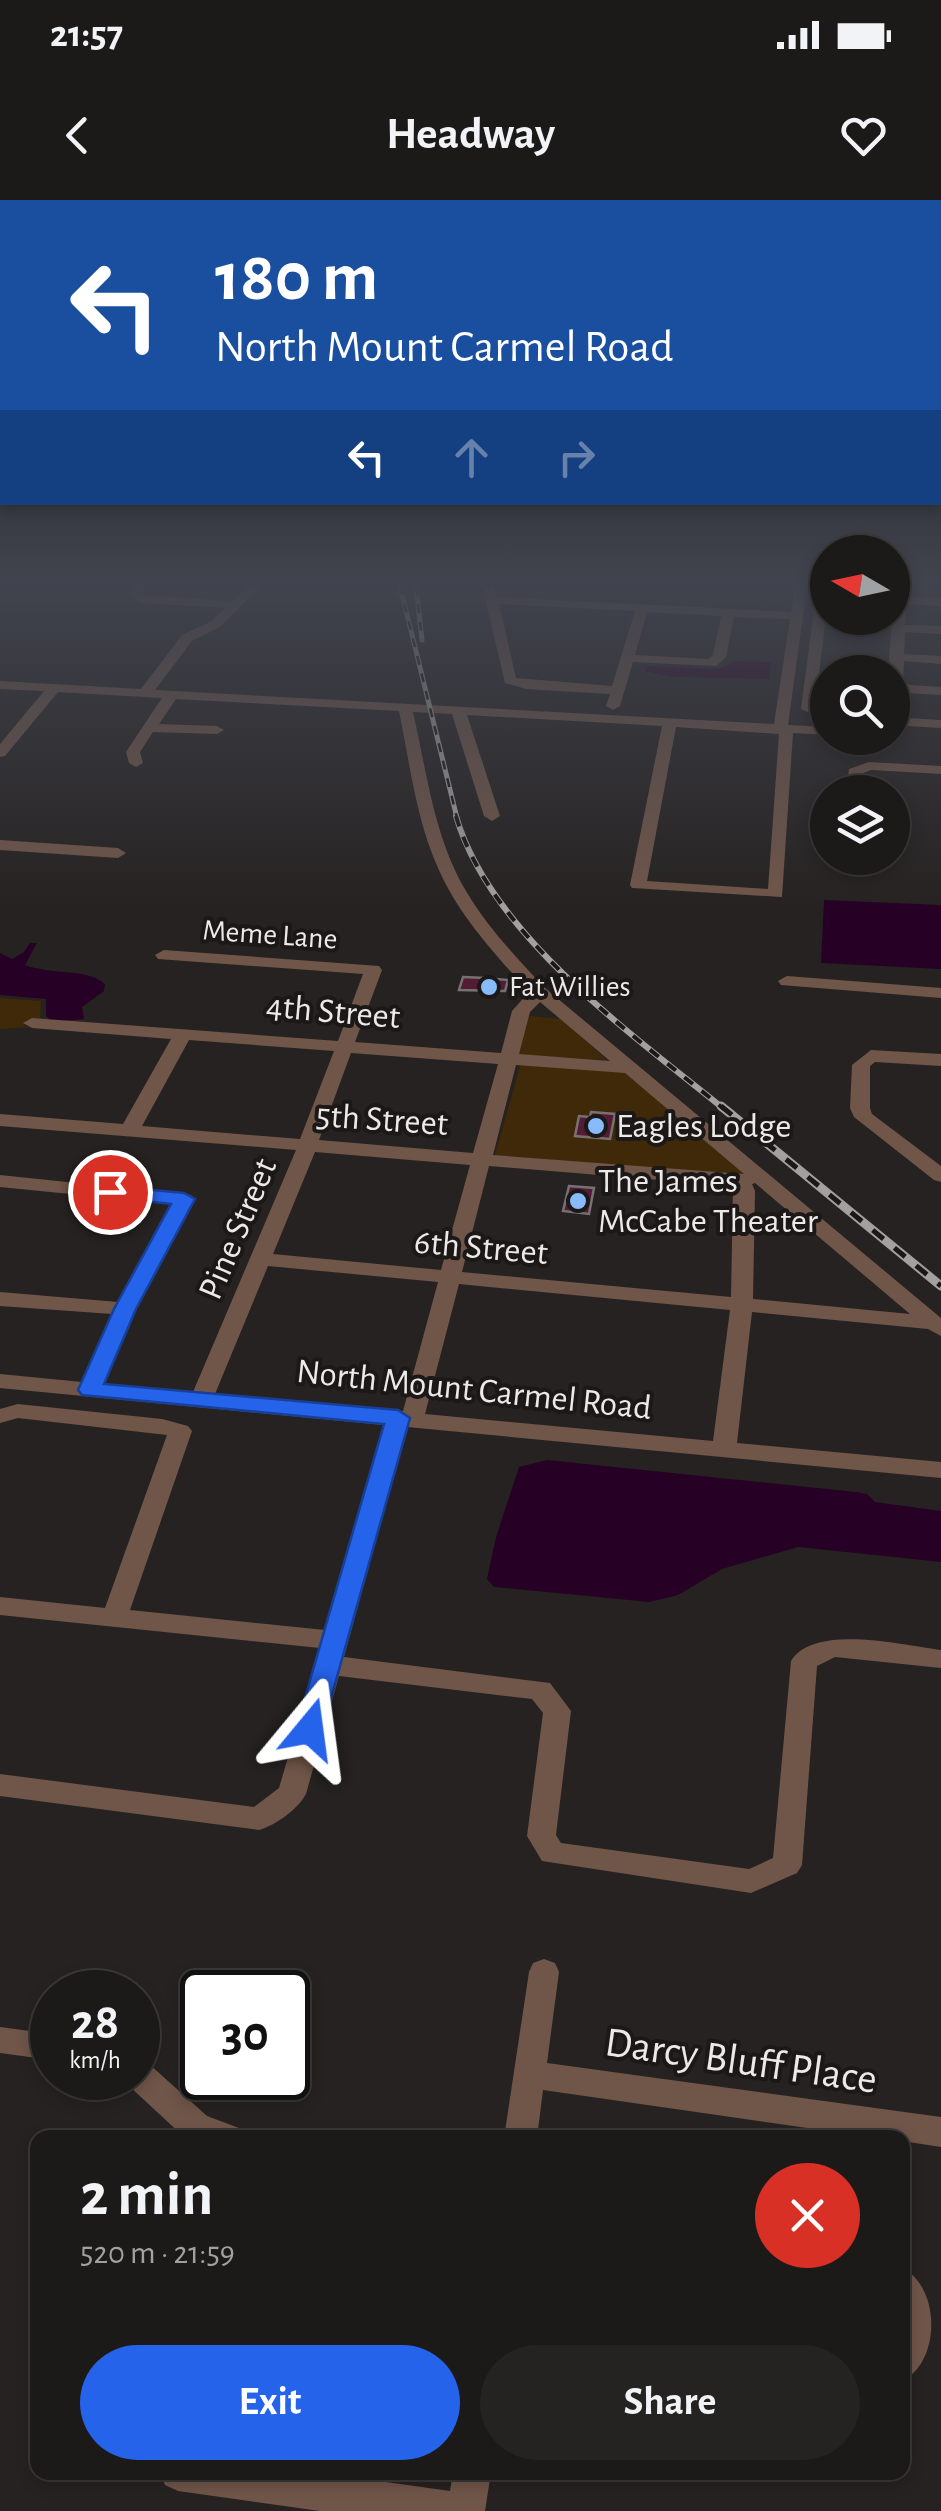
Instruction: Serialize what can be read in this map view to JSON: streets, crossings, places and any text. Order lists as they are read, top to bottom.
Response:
{
  "streets": {
    "street": [
      "Meme Lane",
      "4th Street",
      "5th Street",
      "Pine Street",
      "6th Street",
      "North Mount Carmel Road",
      "Darcy Bluff Place"
    ]
  },
  "crossings": [
    ["Meme Lane", "Pine Street"],
    ["4th Street", "Pine Street"],
    ["5th Street", "Pine Street"],
    ["Pine Street", "6th Street"],
    ["Pine Street", "North Mount Carmel Road"]
  ],
  "places": ["Fat Willies", "Eagles Lodge", "The James McCabe Theater"],
  "north": "left",
  "page": {
    "status": "21:57",
    "header": "Headway",
    "turn": ["180 m", "North Mount Carmel Road"],
    "speed": "28 km/h",
    "limit": "30",
    "heading": ["2 min", "520 m · 21:59"],
    "buttons": ["Exit", "Share"]
  }
}
